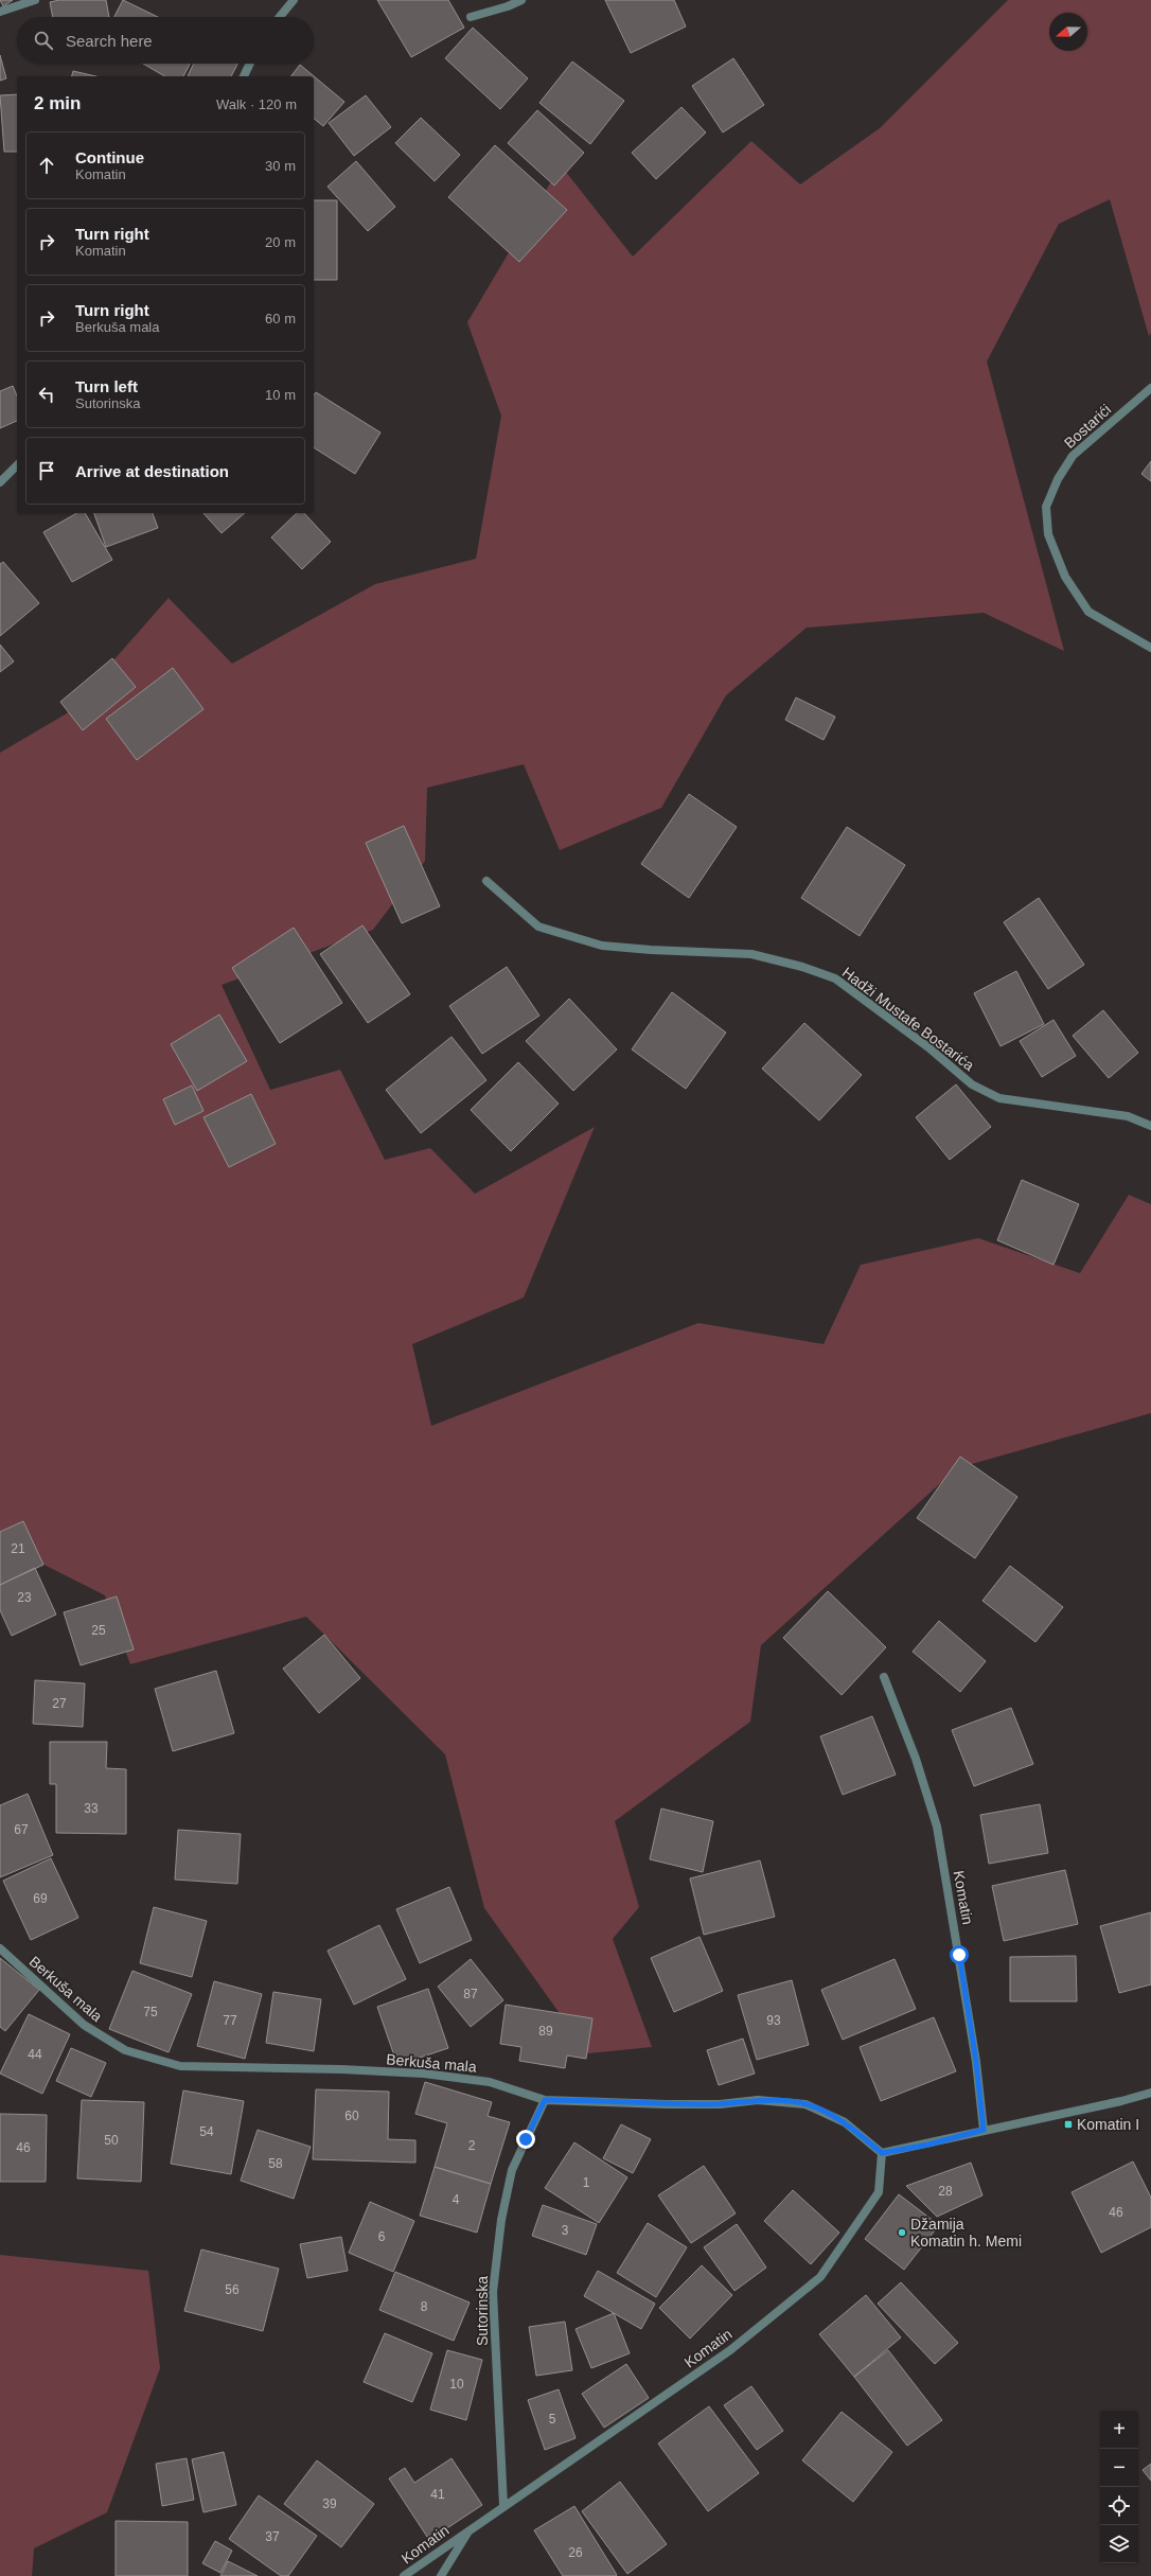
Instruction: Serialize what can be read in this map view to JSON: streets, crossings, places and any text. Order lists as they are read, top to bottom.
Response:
{
  "streets": {
    "street": [
      "Bostarići",
      "Hadži Mustafe Bostarića",
      "Komatin",
      "Berkuša mala",
      "Sutorinska"
    ]
  },
  "crossings": [
    ["Komatin", "Berkuša mala"],
    ["Komatin", "Sutorinska"],
    ["Berkuša mala", "Sutorinska"]
  ],
  "places": {
    "transit": ["Komatin I"],
    "other": ["Džamija Komatin h. Memi"]
  },
  "house_numbers": [
    "21",
    "23",
    "25",
    "27",
    "33",
    "67",
    "69",
    "87",
    "75",
    "77",
    "93",
    "89",
    "44",
    "60",
    "54",
    "50",
    "2",
    "46",
    "58",
    "1",
    "28",
    "4",
    "46",
    "3",
    "6",
    "56",
    "8",
    "10",
    "5",
    "41",
    "39",
    "37",
    "26"
  ],
  "north": "left",
  "page": {
    "search": "Search here",
    "heading": ["2 min", "Walk · 120 m"],
    "list": [
      ["Continue", "Komatin", "30 m"],
      ["Turn right", "Komatin", "20 m"],
      ["Turn right", "Berkuša mala", "60 m"],
      ["Turn left", "Sutorinska", "10 m"],
      "Arrive at destination"
    ],
    "map_buttons": ["+", "−"]
  }
}
